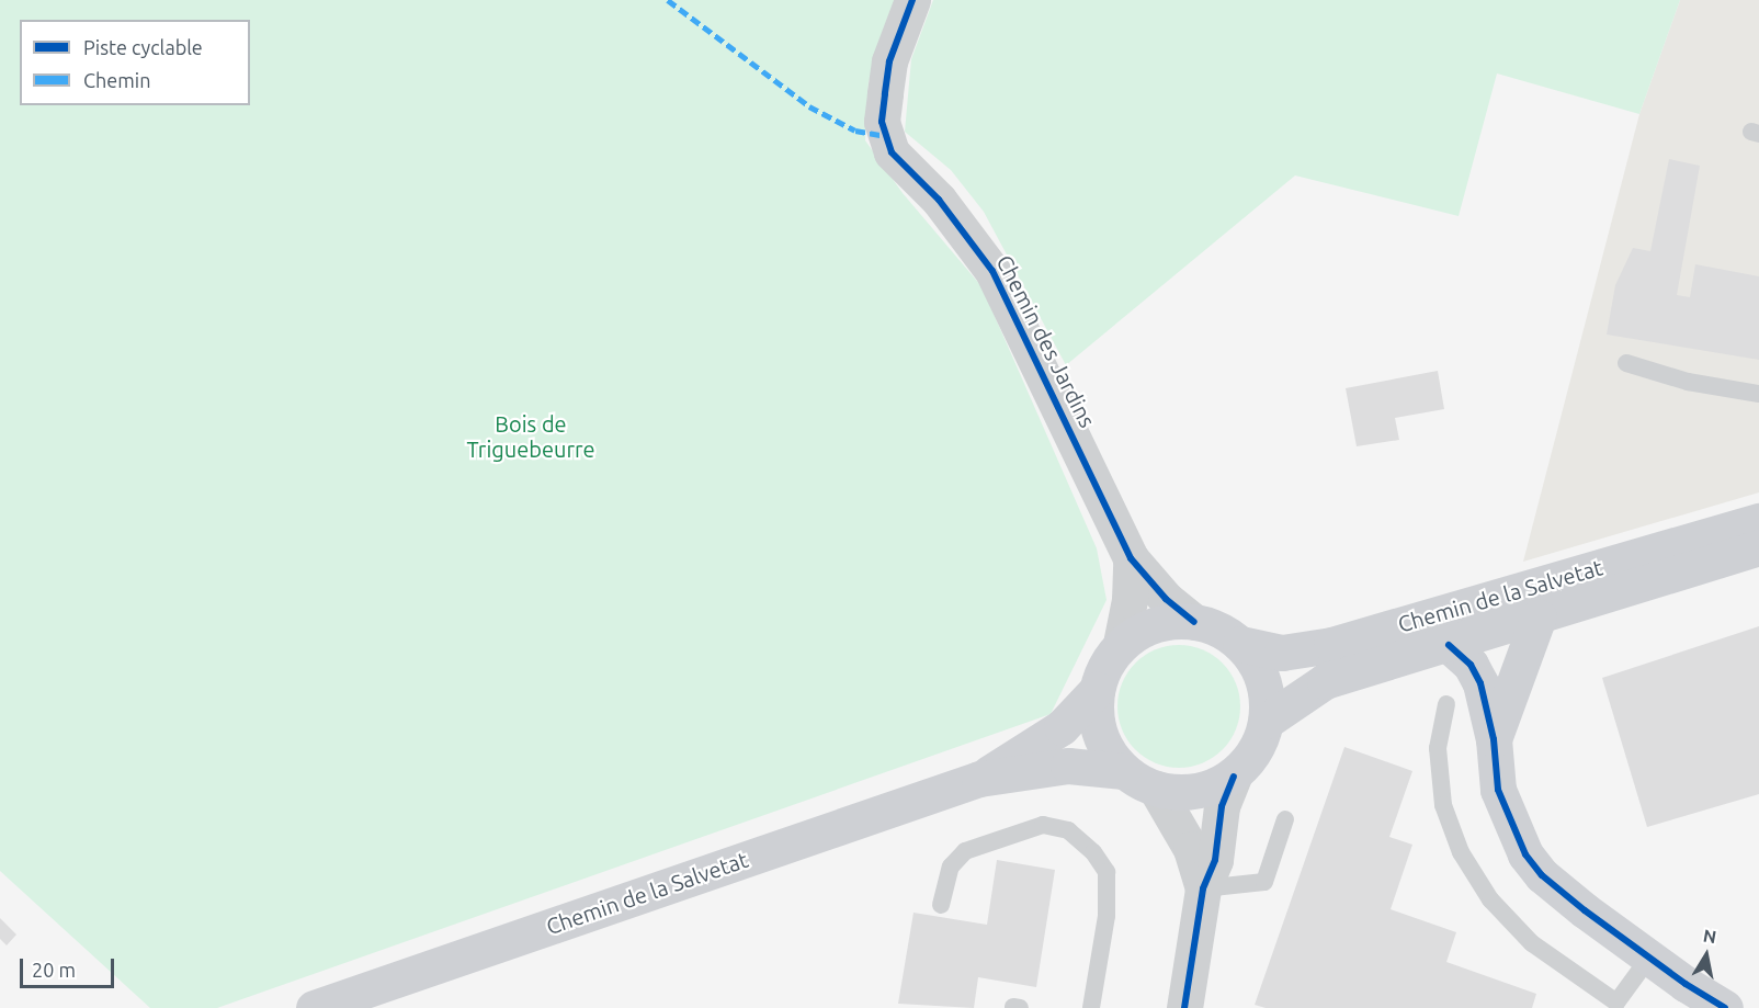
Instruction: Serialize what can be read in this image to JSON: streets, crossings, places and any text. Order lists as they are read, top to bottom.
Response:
{
  "streets": {
    "main road": ["Chemin de la Salvetat"],
    "street": ["Chemin des Jardins"]
  },
  "crossings": [
    ["Chemin des Jardins", "Chemin de la Salvetat"]
  ],
  "parks": ["Bois de Triguebeurre"],
  "legend": ["Piste cyclable", "Chemin"],
  "scale_bar": "20 m",
  "north": "top"
}
